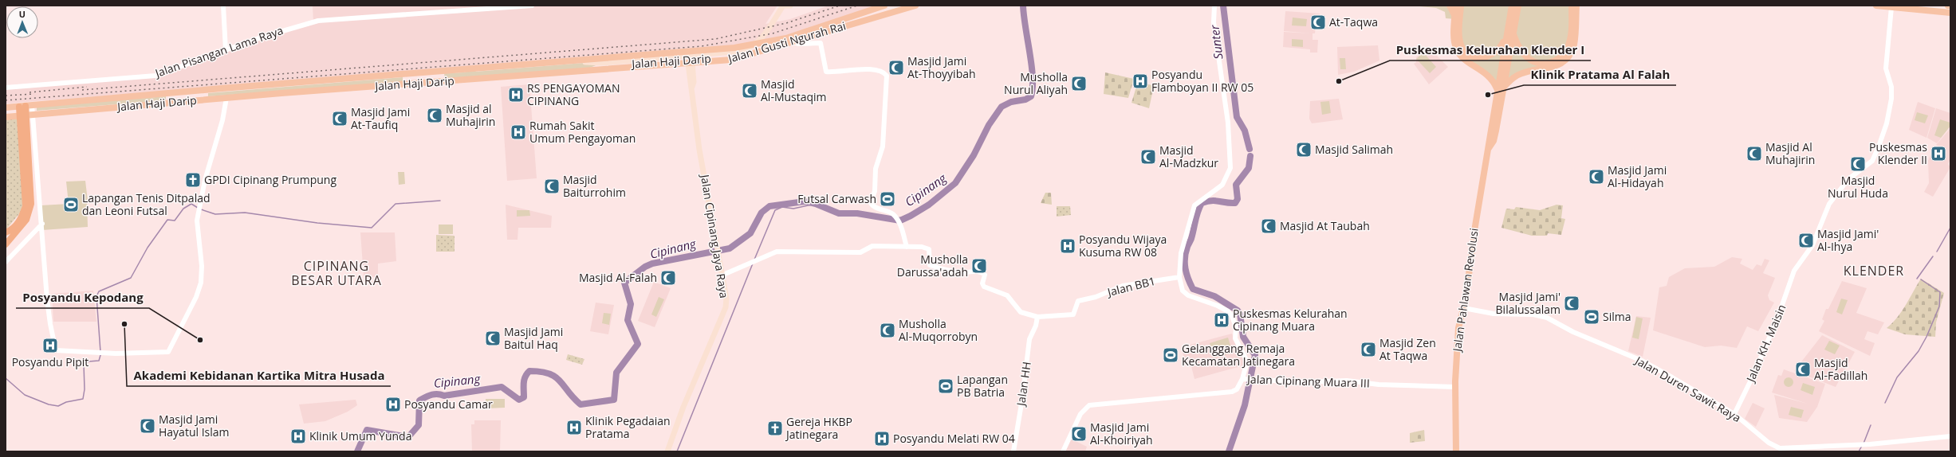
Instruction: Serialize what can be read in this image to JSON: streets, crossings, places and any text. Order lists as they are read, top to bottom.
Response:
{
  "streets": {
    "main road": [
      "Jalan I Gusti Ngurah Rai",
      "Jalan Haji Darip",
      "Jalan Cipinang Jaya Raya",
      "Jalan Pahlawan Revolusi"
    ],
    "street": [
      "Jalan Pisangan Lama Raya",
      "Jalan BB1",
      "Jalan KH. Maisin",
      "Jalan Cipinang Muara III",
      "Jalan HH",
      "Jalan Duren Sawit Raya"
    ]
  },
  "crossings": [
    ["Jalan I Gusti Ngurah Rai", "Jalan Haji Darip"],
    ["Jalan I Gusti Ngurah Rai", "Jalan Cipinang Jaya Raya"],
    ["Jalan BB1", "Jalan HH"],
    ["Jalan Pahlawan Revolusi", "Jalan Cipinang Muara III"],
    ["Jalan Pahlawan Revolusi", "Jalan Duren Sawit Raya"],
    ["Jalan KH. Maisin", "Jalan Duren Sawit Raya"]
  ],
  "districts": ["CIPINANG BESAR UTARA", "KLENDER"],
  "water": ["Sunter", "Cipinang"],
  "places": {
    "mosque": [
      "At-Taqwa",
      "Masjid Jami At-Thoyyibah",
      "Musholla Nurul Aliyah",
      "Masjid Al-Mustaqim",
      "Masjid al Muhajirin",
      "Masjid Jami At-Taufiq",
      "Masjid Salimah",
      "Masjid Al Muhajirin",
      "Masjid Al-Madzkur",
      "Masjid Nurul Huda",
      "Masjid Jami Al-Hidayah",
      "Masjid Baiturrohim",
      "Masjid At Taubah",
      "Masjid Jami' Al-Ihya",
      "Musholla Darussa'adah",
      "Masjid Al-Falah",
      "Masjid Jami' Bilalussalam",
      "Musholla Al-Muqorrobyn",
      "Masjid Jami Baitul Haq",
      "Masjid Zen At Taqwa",
      "Masjid Al-Fadillah",
      "Masjid Jami Hayatul Islam",
      "Masjid Jami Al-Khoiriyah"
    ],
    "hospital": [
      "Posyandu Flamboyan II RW 05",
      "RS PENGAYOMAN CIPINANG",
      "Rumah Sakit Umum Pengayoman",
      "Puskesmas Klender II",
      "Posyandu Wijaya Kusuma RW 08",
      "Puskesmas Kelurahan Cipinang Muara",
      "Posyandu Pipit",
      "Posyandu Camar",
      "Klinik Pegadaian Pratama",
      "Klinik Umum Yunda",
      "Posyandu Melati RW 04"
    ],
    "other": [
      "Puskesmas Kelurahan Klender I",
      "Klinik Pratama Al Falah",
      "Akademi Kebidanan Kartika Mitra Husada",
      "Posyandu Kepodang"
    ],
    "church": ["GPDI Cipinang Prumpung", "Gereja HKBP Jatinegara"],
    "sports": [
      "Futsal Carwash",
      "Lapangan Tenis Ditpalad dan Leoni Futsal",
      "Silma",
      "Gelanggang Remaja Kecamatan Jatinegara",
      "Lapangan PB Batria"
    ]
  },
  "north": "top"
}
